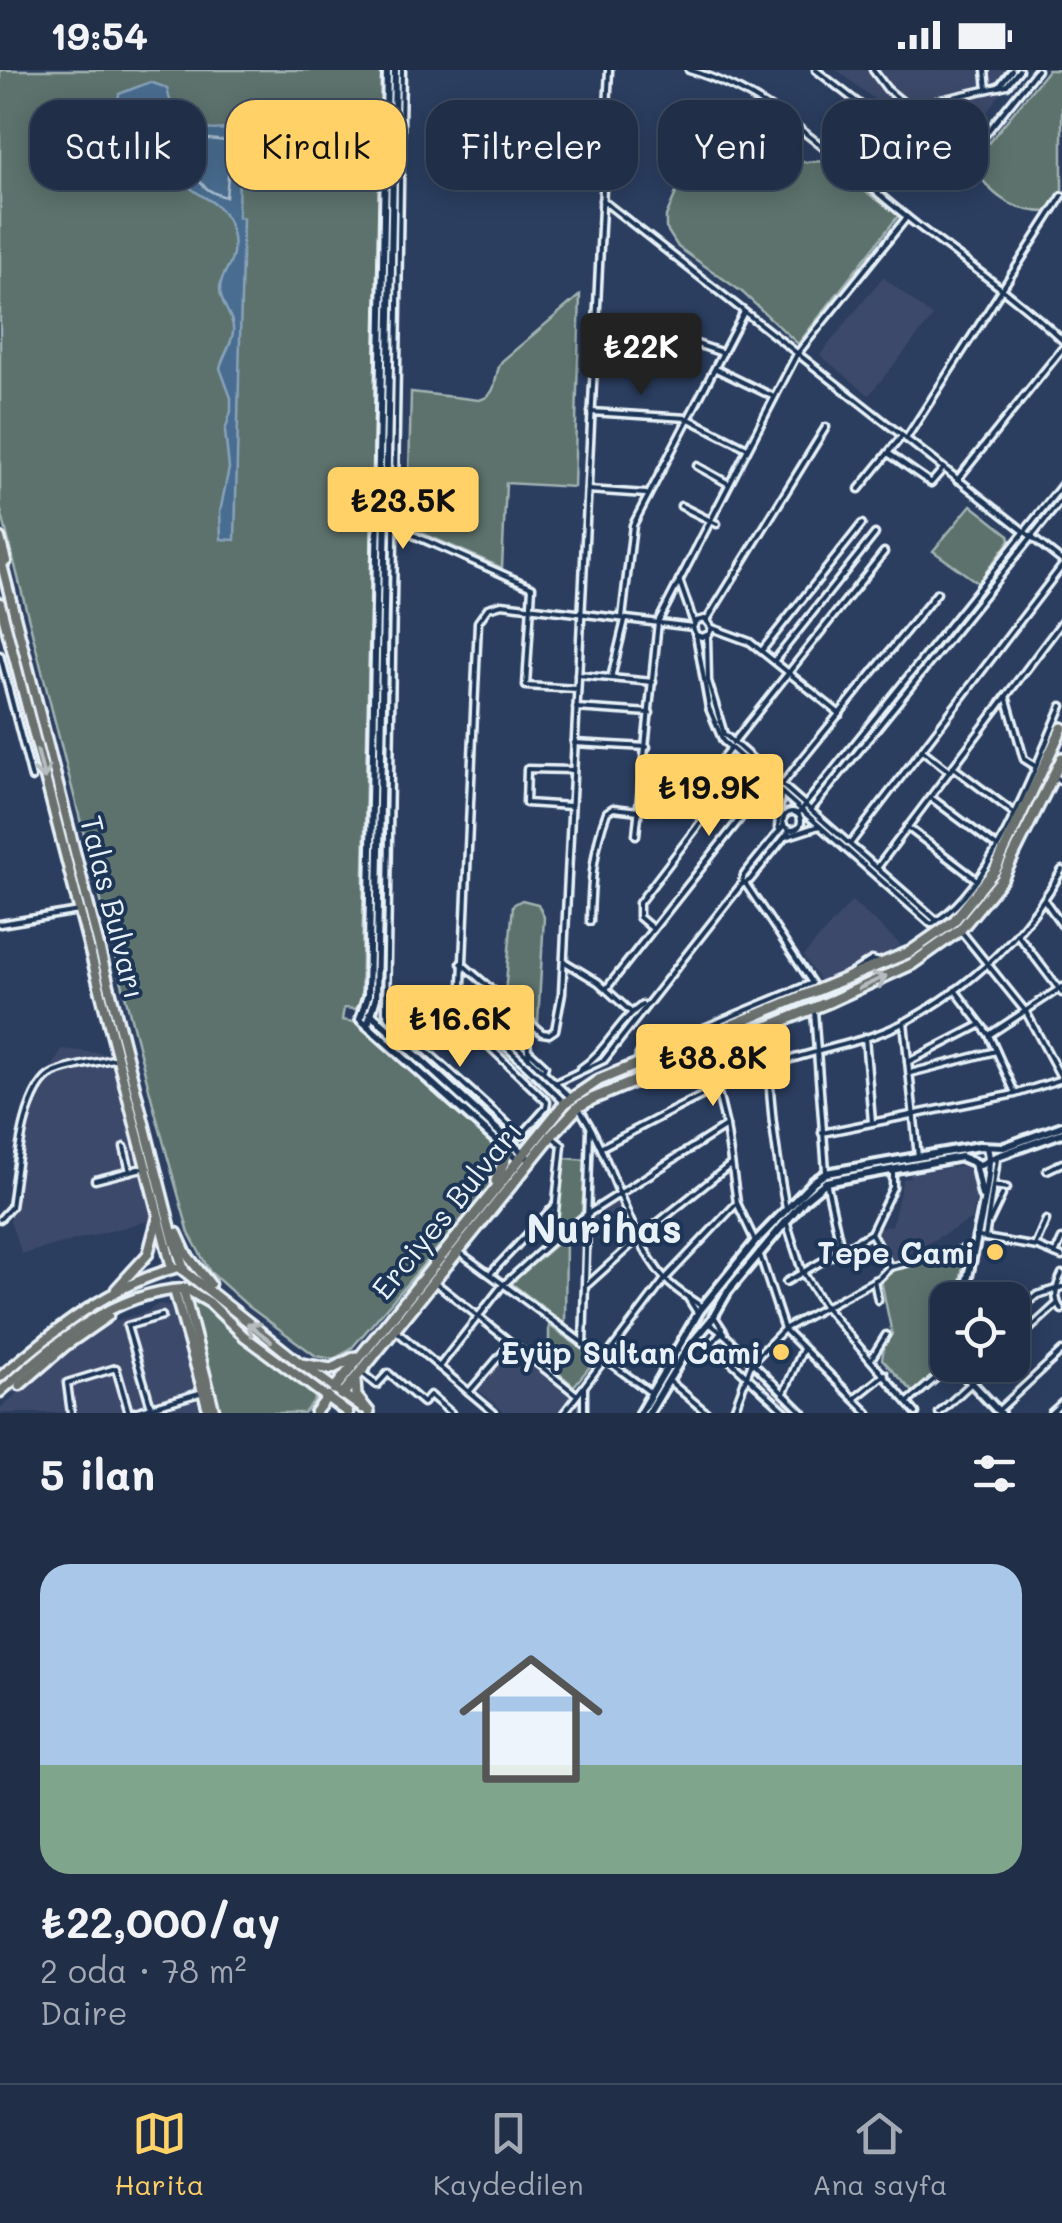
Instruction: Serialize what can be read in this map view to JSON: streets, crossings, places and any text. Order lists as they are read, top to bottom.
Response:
{
  "streets": {
    "highway": ["Erciyes Bulvarı"],
    "main road": ["Talas Bulvarı"]
  },
  "districts": ["Nurihas"],
  "places": ["Tepe Cami", "Eyüp Sultan Cami"],
  "page": {
    "status": "19:54",
    "chip": [
      "Satılık",
      "Kiralık",
      "Filtreler",
      "Yeni",
      "Daire"
    ],
    "price": [
      "₺22K",
      "₺23.5K",
      "₺19.9K",
      "₺16.6K",
      "₺38.8K"
    ],
    "heading": "5 ilan",
    "list": [
      {
        "name": "₺22,000/ay",
        "note": "2 oda · 78 m² · Daire"
      }
    ],
    "tabs": ["Harita", "Kaydedilen", "Ana sayfa"]
  }
}
